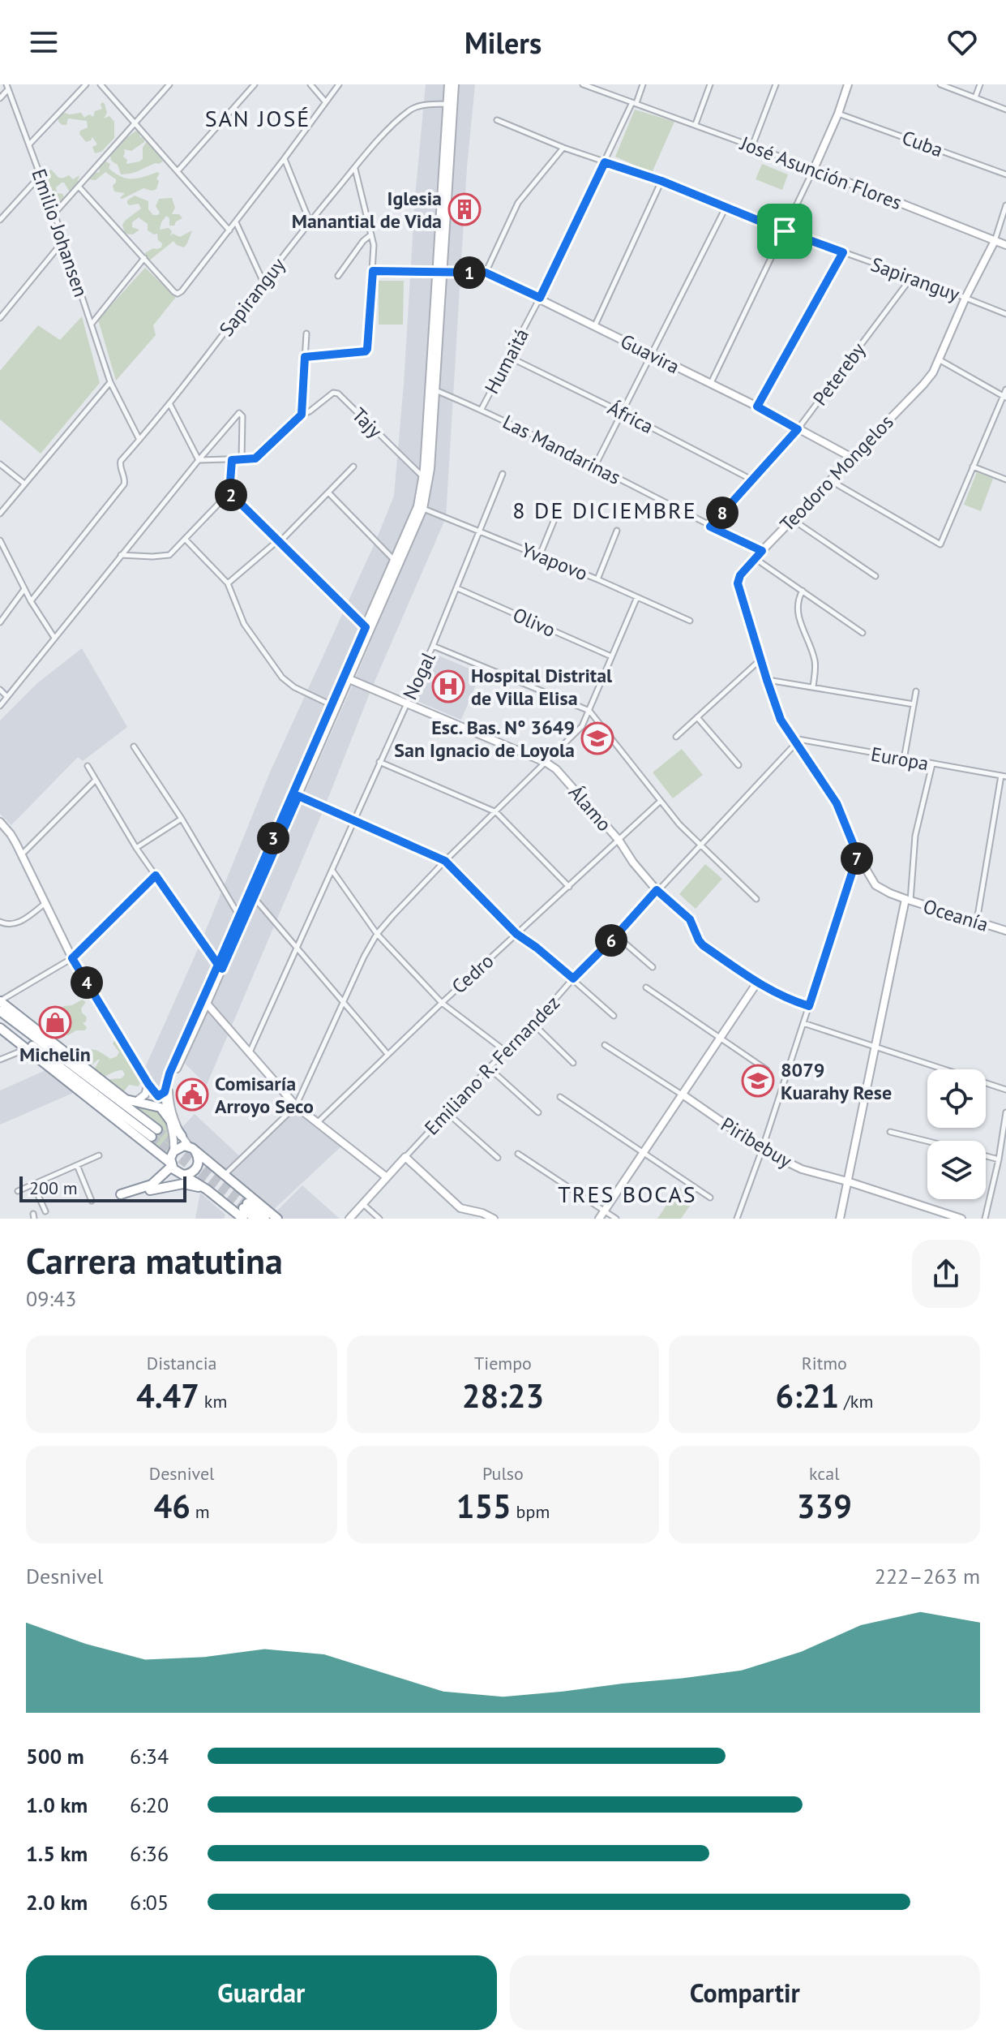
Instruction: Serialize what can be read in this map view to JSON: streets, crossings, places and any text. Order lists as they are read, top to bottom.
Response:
{
  "streets": {
    "street": [
      "Cuba",
      "José Asunción Flores",
      "Emilio Johansen",
      "Sapiranguy",
      "Guavira",
      "Humaitá",
      "Petereby",
      "África",
      "Tajy",
      "Las Mandarinas",
      "Teodoro Mongelos",
      "Yvapovo",
      "Olivo",
      "Nogal",
      "Europa",
      "Álamo",
      "Oceanía",
      "Cedro",
      "Emiliano R. Fernandez",
      "Piribebuy"
    ]
  },
  "crossings": [
    ["José Asunción Flores", "Humaitá"],
    ["José Asunción Flores", "Teodoro Mongelos"],
    ["Emilio Johansen", "Sapiranguy"],
    ["Sapiranguy", "Humaitá"],
    ["Sapiranguy", "Petereby"],
    ["Sapiranguy", "Teodoro Mongelos"],
    ["Guavira", "Humaitá"],
    ["Guavira", "Petereby"],
    ["Guavira", "Teodoro Mongelos"],
    ["Humaitá", "África"],
    ["Humaitá", "Las Mandarinas"],
    ["Petereby", "África"],
    ["Petereby", "Las Mandarinas"],
    ["Las Mandarinas", "Teodoro Mongelos"],
    ["Teodoro Mongelos", "Europa"],
    ["Teodoro Mongelos", "Oceanía"],
    ["Teodoro Mongelos", "Emiliano R. Fernandez"],
    ["Yvapovo", "Nogal"],
    ["Olivo", "Nogal"],
    ["Nogal", "Álamo"],
    ["Europa", "Emiliano R. Fernandez"],
    ["Álamo", "Cedro"],
    ["Álamo", "Emiliano R. Fernandez"]
  ],
  "districts": ["SAN JOSÉ", "8 DE DICIEMBRE", "TRES BOCAS"],
  "places": {
    "building": ["Iglesia Manantial de Vida"],
    "hospital": ["Hospital Distrital de Villa Elisa"],
    "school or university": ["Esc. Bas. N° 3649 San Ignacio de Loyola", "8079 Kuarahy Rese"],
    "shop": ["Michelin"],
    "public building": ["Comisaría Arroyo Seco"]
  },
  "scale_bar": "200 m",
  "page": {
    "header": "Milers",
    "pins": [
      "1",
      "2",
      "8",
      "3",
      "7",
      "6",
      "4"
    ],
    "scale": "200 m",
    "heading": ["Carrera matutina", "09:43"],
    "stats": [
      ["Distancia", "4.47 km"],
      ["Tiempo", "28:23"],
      ["Ritmo", "6:21 /km"],
      ["Desnivel", "46 m"],
      ["Pulso", "155 bpm"],
      ["kcal", "339"]
    ],
    "chart": ["Desnivel", "222–263 m"],
    "list": [
      {
        "name": "500 m",
        "note": "6:34"
      },
      {
        "name": "1.0 km",
        "note": "6:20"
      },
      {
        "name": "1.5 km",
        "note": "6:36"
      },
      {
        "name": "2.0 km",
        "note": "6:05"
      }
    ],
    "buttons": ["Guardar", "Compartir"]
  }
}
